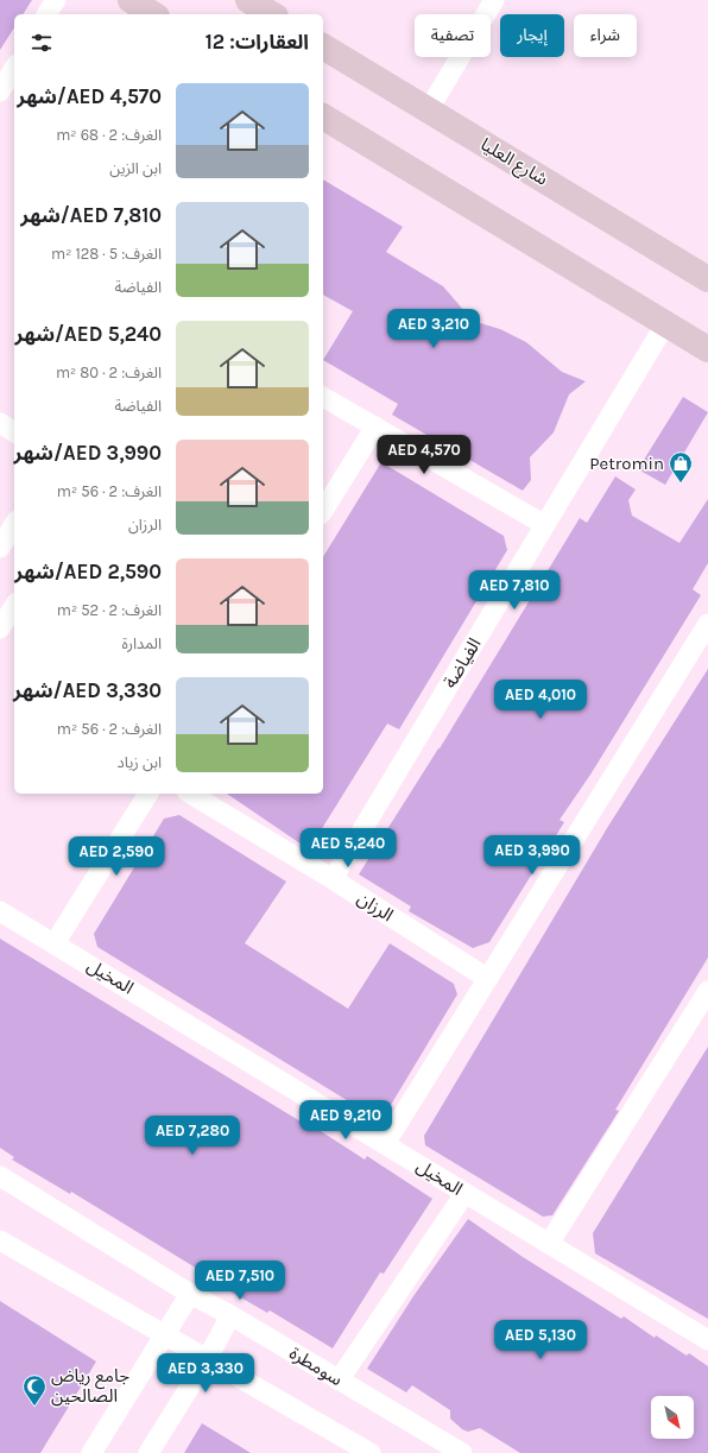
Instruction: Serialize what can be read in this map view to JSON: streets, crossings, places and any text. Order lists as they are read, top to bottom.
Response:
{
  "streets": {
    "main road": ["شارع العليا"],
    "street": [
      "الفياضة",
      "الرزان",
      "المخيل",
      "سومطرة"
    ]
  },
  "crossings": [
    ["الفياضة", "الرزان"]
  ],
  "places": {
    "shop": ["Petromin"],
    "mosque": ["جامع رياض الصالحين"]
  },
  "north": "bottom right",
  "page": {
    "chip": ["شراء", "إيجار", "تصفية"],
    "heading": "العقارات: 12",
    "list": [
      {
        "name": "AED 4,570/شهر",
        "note": "الغرف: 2 · 68 m² · ابن الزين"
      },
      {
        "name": "AED 7,810/شهر",
        "note": "الغرف: 5 · 128 m² · الفياضة"
      },
      {
        "name": "AED 5,240/شهر",
        "note": "الغرف: 2 · 80 m² · الفياضة"
      },
      {
        "name": "AED 3,990/شهر",
        "note": "الغرف: 2 · 56 m² · الرزان"
      },
      {
        "name": "AED 2,590/شهر",
        "note": "الغرف: 2 · 52 m² · المدارة"
      },
      {
        "name": "AED 3,330/شهر",
        "note": "الغرف: 2 · 56 m² · ابن زياد"
      }
    ],
    "price": [
      "AED 3,210",
      "AED 4,570",
      "AED 7,810",
      "AED 4,010",
      "AED 5,240",
      "AED 3,990",
      "AED 2,590",
      "AED 9,210",
      "AED 7,280",
      "AED 7,510",
      "AED 5,130",
      "AED 3,330"
    ]
  }
}
